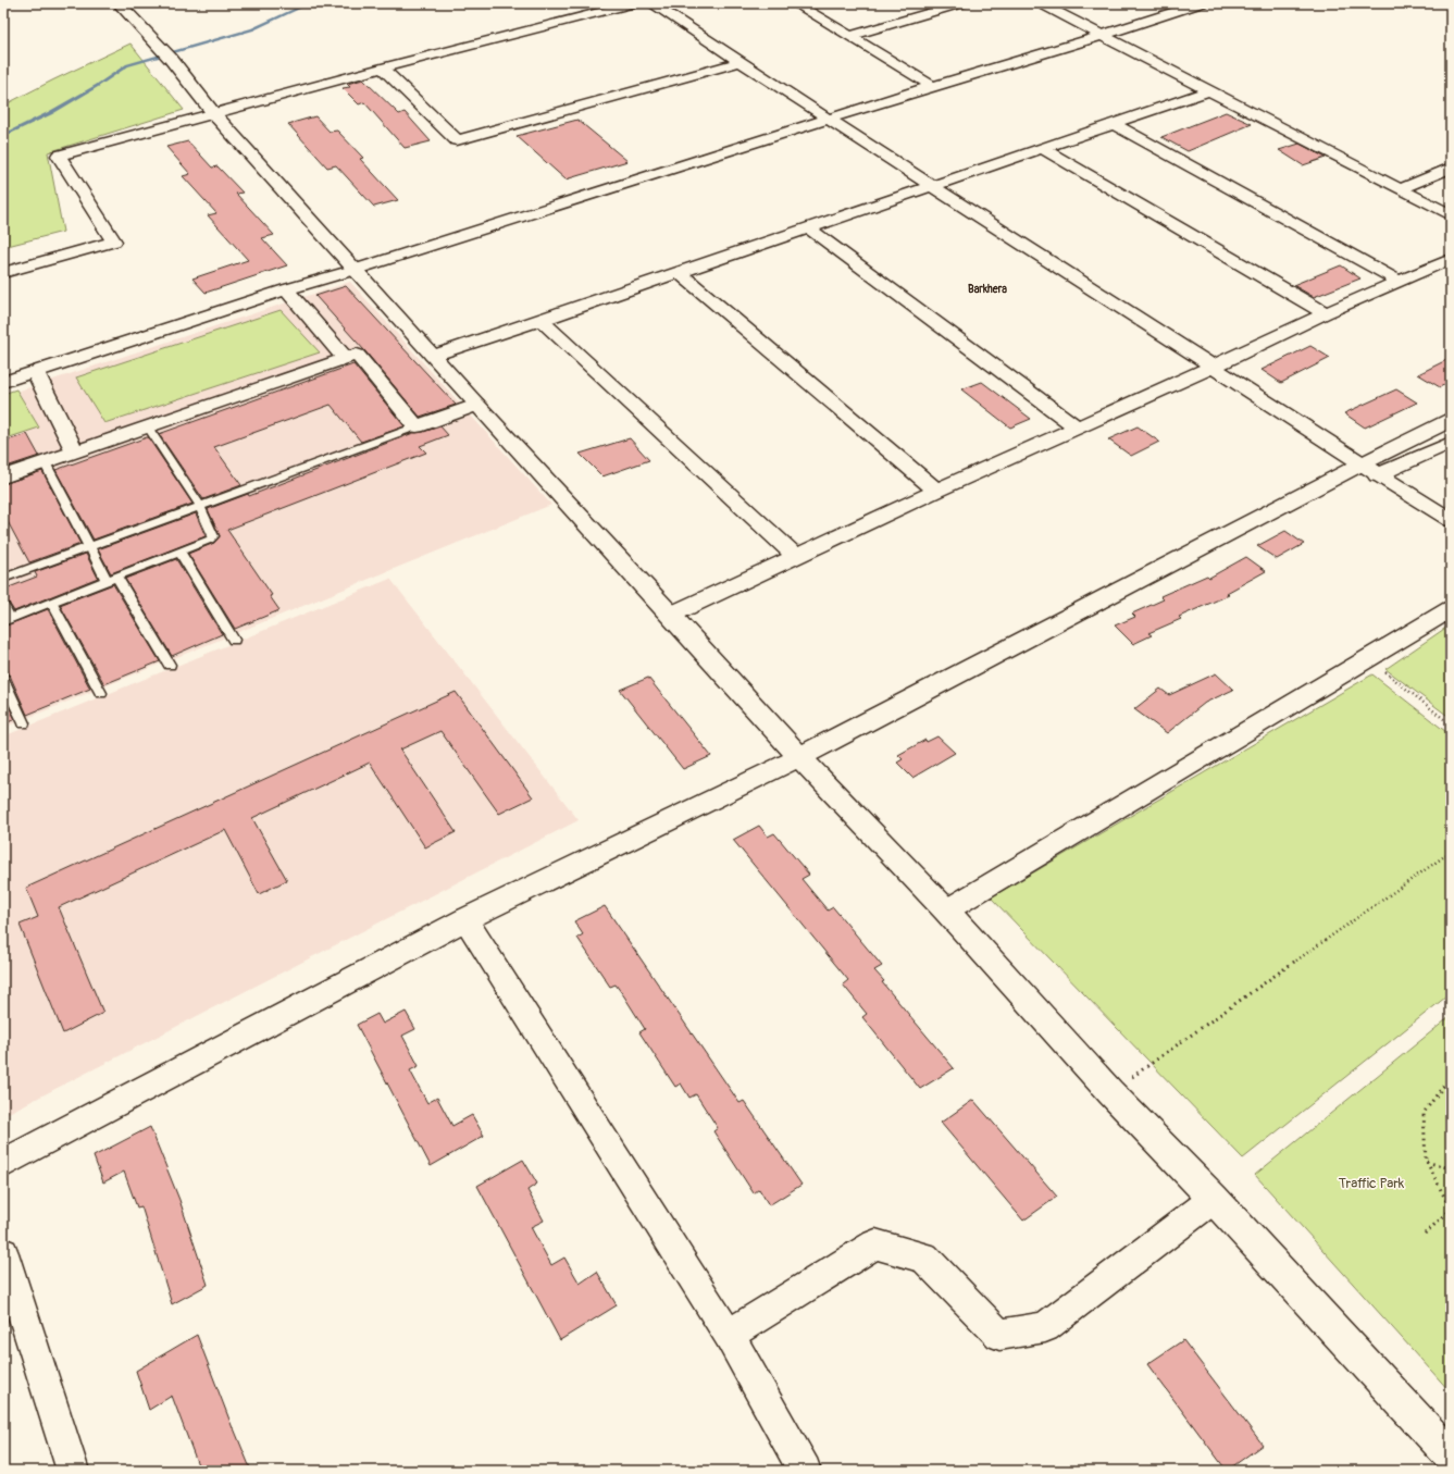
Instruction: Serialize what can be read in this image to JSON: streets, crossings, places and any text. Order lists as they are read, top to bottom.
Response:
{
  "districts": ["Barkhera"],
  "parks": ["Traffic Park"]
}
